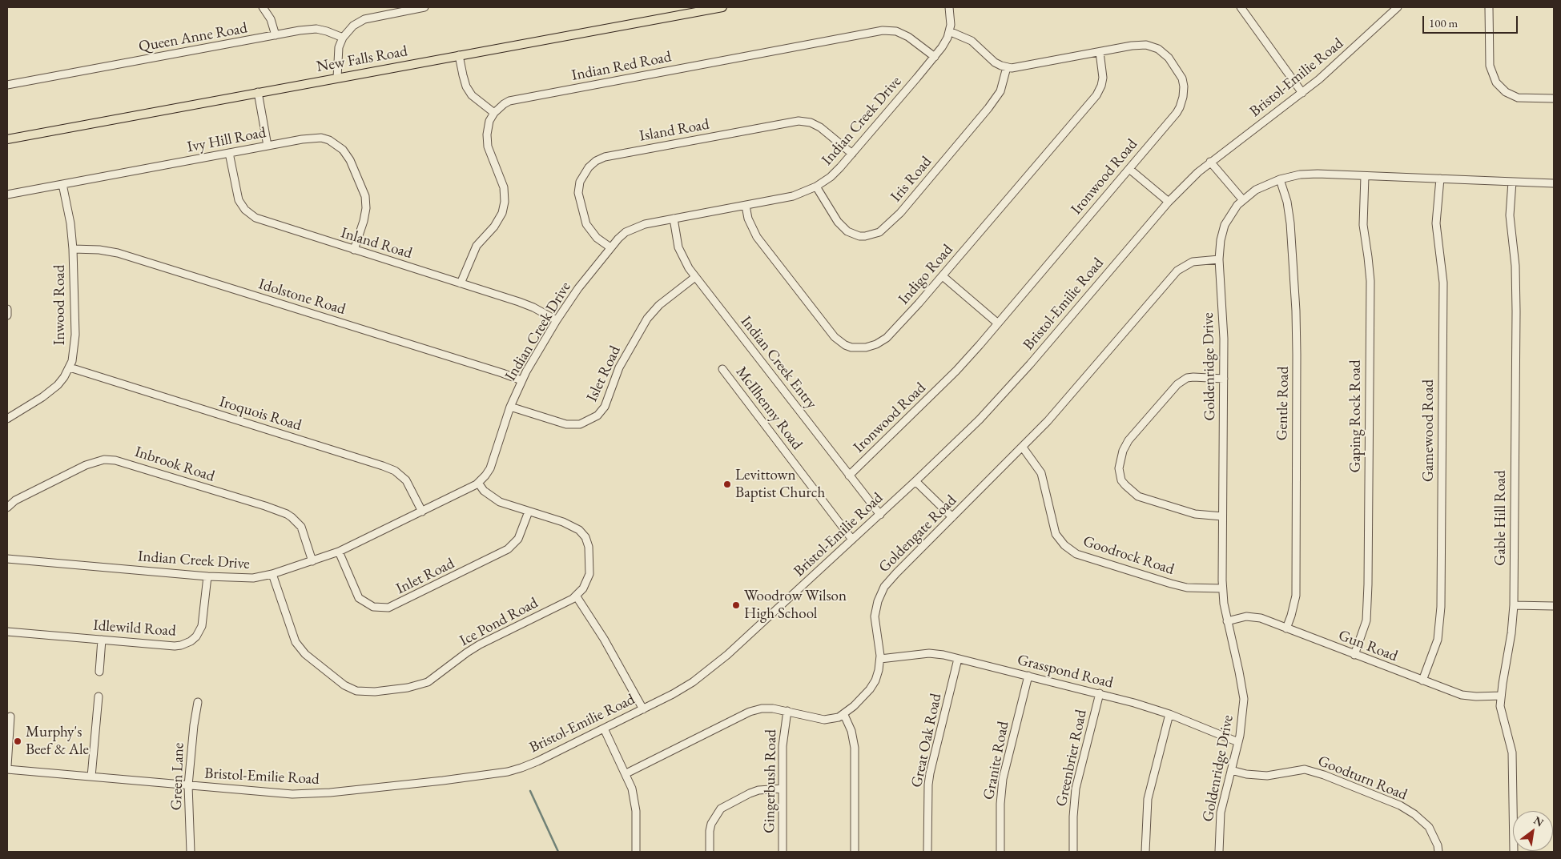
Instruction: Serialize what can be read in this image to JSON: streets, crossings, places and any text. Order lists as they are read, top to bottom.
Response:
{
  "streets": {
    "main road": ["New Falls Road"],
    "street": [
      "Queen Anne Road",
      "Indian Red Road",
      "Bristol-Emilie Road",
      "Indian Creek Drive",
      "Island Road",
      "Ivy Hill Road",
      "Ironwood Road",
      "Iris Road",
      "Inland Road",
      "Indigo Road",
      "Idolstone Road",
      "Inwood Road",
      "Indian Creek Entry",
      "Goldenridge Drive",
      "Islet Road",
      "Gentle Road",
      "McIlhenny Road",
      "Iroquois Road",
      "Gaping Rock Road",
      "Gamewood Road",
      "Inbrook Road",
      "Gable Hill Road",
      "Goldengate Road",
      "Goodrock Road",
      "Inlet Road",
      "Ice Pond Road",
      "Idlewild Road",
      "Gun Road",
      "Grasspond Road",
      "Great Oak Road",
      "Greenbrier Road",
      "Granite Road",
      "Green Lane",
      "Goodturn Road",
      "Gingerbush Road"
    ]
  },
  "crossings": [
    ["Indian Red Road", "Indian Creek Drive"],
    ["Bristol-Emilie Road", "Indian Creek Entry"],
    ["Bristol-Emilie Road", "McIlhenny Road"],
    ["Bristol-Emilie Road", "Green Lane"],
    ["Indian Creek Drive", "Island Road"],
    ["Indian Creek Drive", "Iris Road"],
    ["Indian Creek Drive", "Inland Road"],
    ["Indian Creek Drive", "Indigo Road"],
    ["Indian Creek Drive", "Idolstone Road"],
    ["Indian Creek Drive", "Indian Creek Entry"],
    ["Indian Creek Drive", "Islet Road"],
    ["Indian Creek Drive", "Iroquois Road"],
    ["Indian Creek Drive", "Inbrook Road"],
    ["Indian Creek Drive", "Inlet Road"],
    ["Indian Creek Drive", "Ice Pond Road"],
    ["Indian Creek Drive", "Idlewild Road"],
    ["Ivy Hill Road", "Inland Road"],
    ["Ivy Hill Road", "Inwood Road"],
    ["Ironwood Road", "Iris Road"],
    ["Ironwood Road", "Indigo Road"],
    ["Ironwood Road", "Indian Creek Entry"],
    ["Idolstone Road", "Inwood Road"],
    ["Inwood Road", "Iroquois Road"],
    ["Indian Creek Entry", "Islet Road"],
    ["Goldenridge Drive", "Gentle Road"],
    ["Goldenridge Drive", "Gaping Rock Road"],
    ["Goldenridge Drive", "Gamewood Road"],
    ["Goldenridge Drive", "Gable Hill Road"],
    ["Goldenridge Drive", "Goldengate Road"],
    ["Goldenridge Drive", "Goodrock Road"],
    ["Goldenridge Drive", "Gun Road"],
    ["Goldenridge Drive", "Grasspond Road"],
    ["Goldenridge Drive", "Goodturn Road"],
    ["Gentle Road", "Gun Road"],
    ["Gaping Rock Road", "Gun Road"],
    ["Gamewood Road", "Gun Road"],
    ["Gable Hill Road", "Gun Road"],
    ["Goldengate Road", "Goodrock Road"],
    ["Goldengate Road", "Grasspond Road"],
    ["Inlet Road", "Ice Pond Road"],
    ["Grasspond Road", "Great Oak Road"],
    ["Grasspond Road", "Greenbrier Road"],
    ["Grasspond Road", "Granite Road"]
  ],
  "places": ["Levittown Baptist Church", "Woodrow Wilson High School", "Murphy's Beef & Ale"],
  "scale_bar": "100 m",
  "north": "top right"
}
